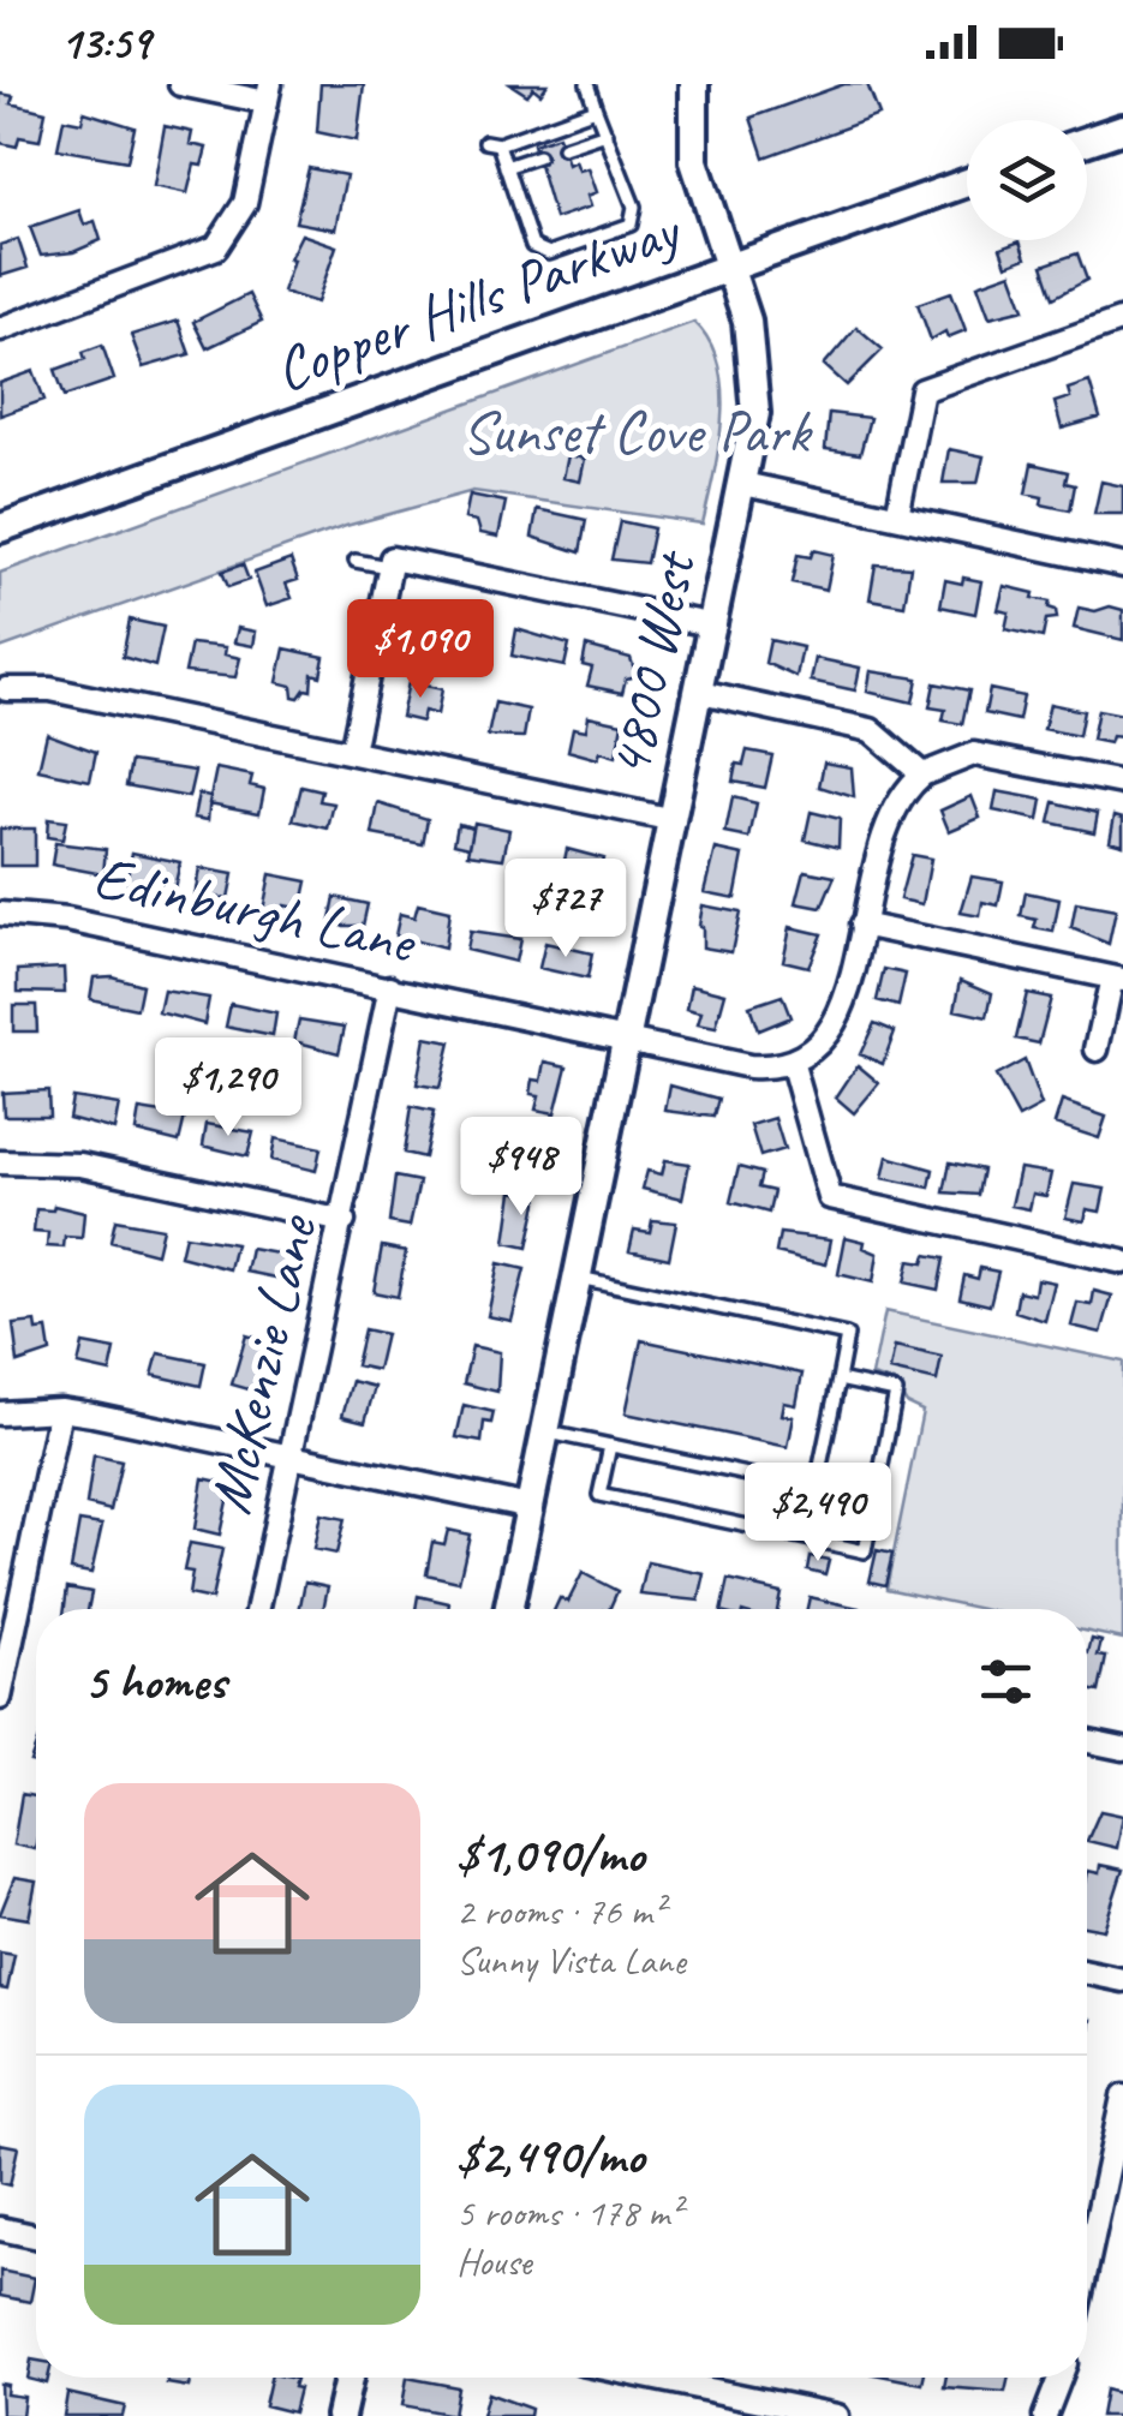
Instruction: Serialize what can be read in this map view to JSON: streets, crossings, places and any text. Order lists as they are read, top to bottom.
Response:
{
  "streets": {
    "street": [
      "Copper Hills Parkway",
      "4800 West",
      "Edinburgh Lane",
      "McKenzie Lane"
    ]
  },
  "crossings": [
    ["Copper Hills Parkway", "4800 West"],
    ["4800 West", "Edinburgh Lane"],
    ["Edinburgh Lane", "McKenzie Lane"]
  ],
  "parks": ["Sunset Cove Park"],
  "page": {
    "status": "13:59",
    "price": [
      "$1,090",
      "$727",
      "$1,290",
      "$948",
      "$2,490"
    ],
    "heading": "5 homes",
    "list": [
      {
        "name": "$1,090/mo",
        "note": "2 rooms · 76 m² · Sunny Vista Lane"
      },
      {
        "name": "$2,490/mo",
        "note": "5 rooms · 178 m² · House"
      }
    ]
  }
}
